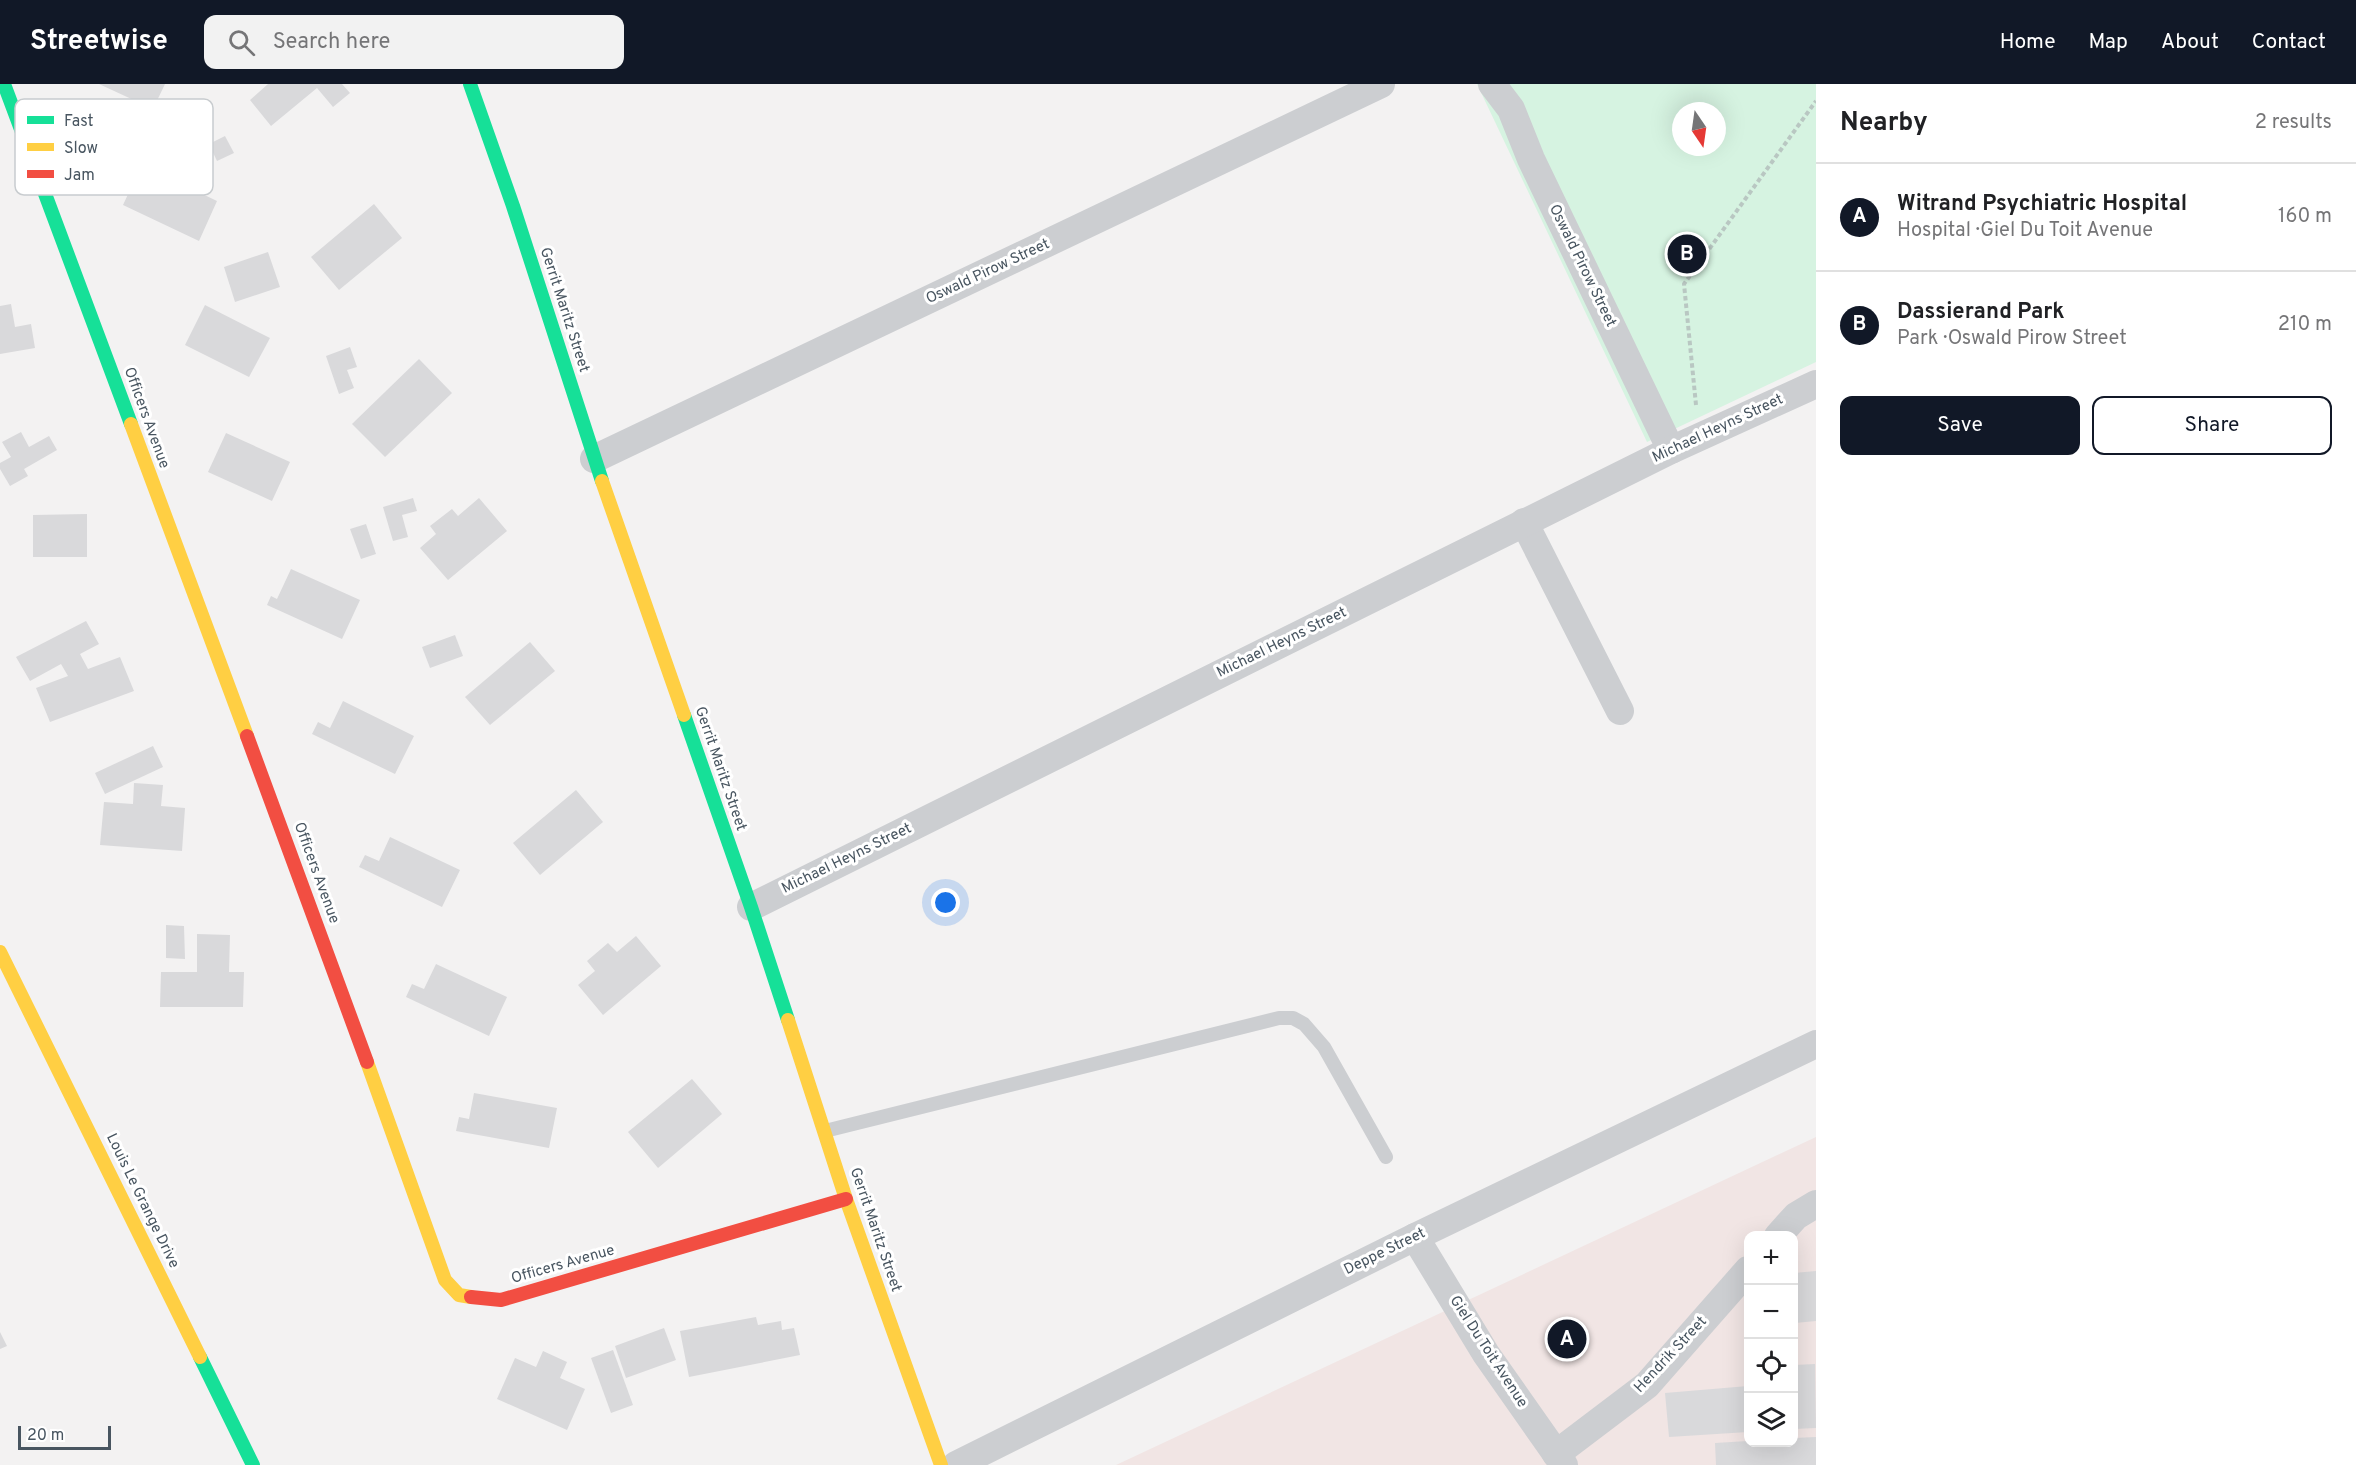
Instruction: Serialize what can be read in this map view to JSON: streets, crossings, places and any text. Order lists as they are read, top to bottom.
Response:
{
  "streets": {
    "street": [
      "Oswald Pirow Street",
      "Gerrit Maritz Street",
      "Officers Avenue",
      "Michael Heyns Street",
      "Louis Le Grange Drive",
      "Deppe Street",
      "Giel Du Toit Avenue",
      "Hendrik Street"
    ]
  },
  "crossings": [
    ["Oswald Pirow Street", "Gerrit Maritz Street"],
    ["Oswald Pirow Street", "Michael Heyns Street"],
    ["Gerrit Maritz Street", "Officers Avenue"],
    ["Gerrit Maritz Street", "Michael Heyns Street"],
    ["Deppe Street", "Giel Du Toit Avenue"],
    ["Giel Du Toit Avenue", "Hendrik Street"]
  ],
  "legend": ["Fast", "Slow", "Jam"],
  "scale_bar": "20 m",
  "north": "bottom",
  "page": {
    "header": "Streetwise",
    "search": "Search here",
    "nav": [
      "Home",
      "Map",
      "About",
      "Contact"
    ],
    "heading": ["Nearby", "2 results"],
    "list": [
      {
        "mark": "A",
        "name": "Witrand Psychiatric Hospital",
        "note": "Hospital · Giel Du Toit Avenue",
        "value": "160 m"
      },
      {
        "mark": "B",
        "name": "Dassierand Park",
        "note": "Park · Oswald Pirow Street",
        "value": "210 m"
      }
    ],
    "pins": ["B", "A"],
    "buttons": ["Save", "Share"],
    "map_buttons": ["+", "−"],
    "scale": "20 m"
  }
}
